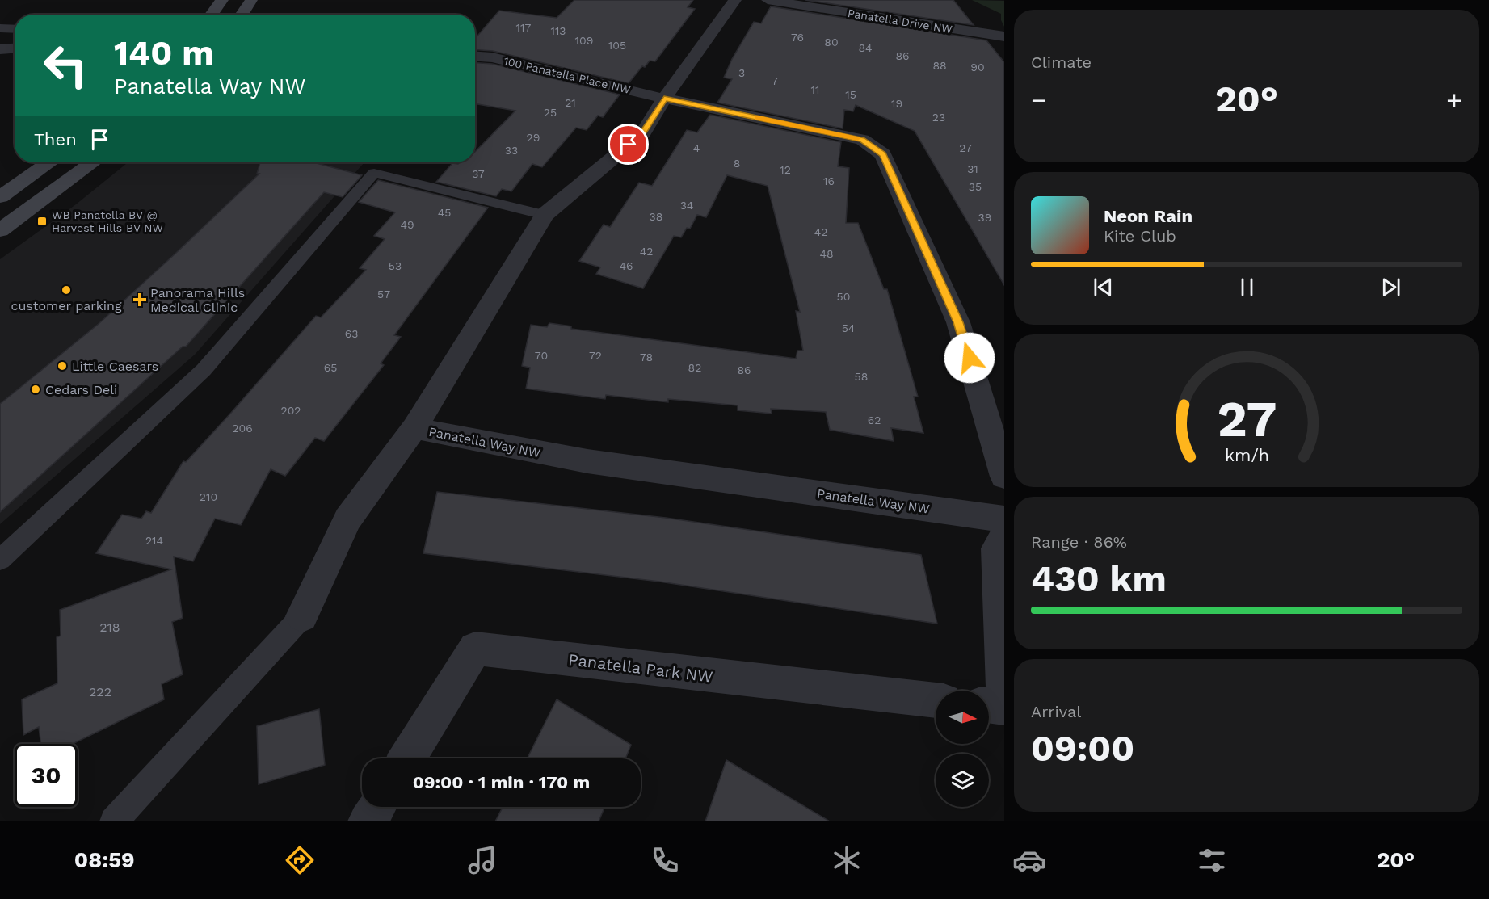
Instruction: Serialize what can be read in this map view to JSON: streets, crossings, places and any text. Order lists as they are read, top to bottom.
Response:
{
  "streets": {
    "street": [
      "Panatella Drive NW",
      "100 Panatella Place NW",
      "Panatella Way NW",
      "Panatella Park NW"
    ]
  },
  "crossings": [
    ["100 Panatella Place NW", "Panatella Way NW"]
  ],
  "places": {
    "transit": ["WB Panatella BV @ Harvest Hills BV NW"],
    "other": ["customer parking", "Little Caesars", "Cedars Deli"],
    "health": ["Panorama Hills Medical Clinic"]
  },
  "house_numbers": [
    "117",
    "113",
    "76",
    "109",
    "80",
    "105",
    "84",
    "86",
    "88",
    "90",
    "3",
    "7",
    "11",
    "15",
    "21",
    "19",
    "25",
    "23",
    "29",
    "4",
    "27",
    "33",
    "8",
    "31",
    "12",
    "37",
    "16",
    "35",
    "34",
    "45",
    "38",
    "39",
    "49",
    "42",
    "42",
    "48",
    "53",
    "46",
    "57",
    "50",
    "54",
    "63",
    "70",
    "72",
    "78",
    "65",
    "82",
    "86",
    "58",
    "202",
    "62",
    "206",
    "210",
    "214",
    "218",
    "222"
  ],
  "north": "right",
  "page": {
    "tile": [
      "Climate",
      ["Range · 86%", "430 km"],
      ["Arrival", "09:00"]
    ],
    "turn": ["140 m", "Panatella Way NW"],
    "heat": ["−", "20°", "+"],
    "then": "Then",
    "song": ["Neon Rain", "Kite Club"],
    "limit": "30",
    "trip": "09:00 · 1 min · 170 m",
    "tabs": ["08:59", "20°"],
    "gauge": ["27", "km/h"]
  }
}
